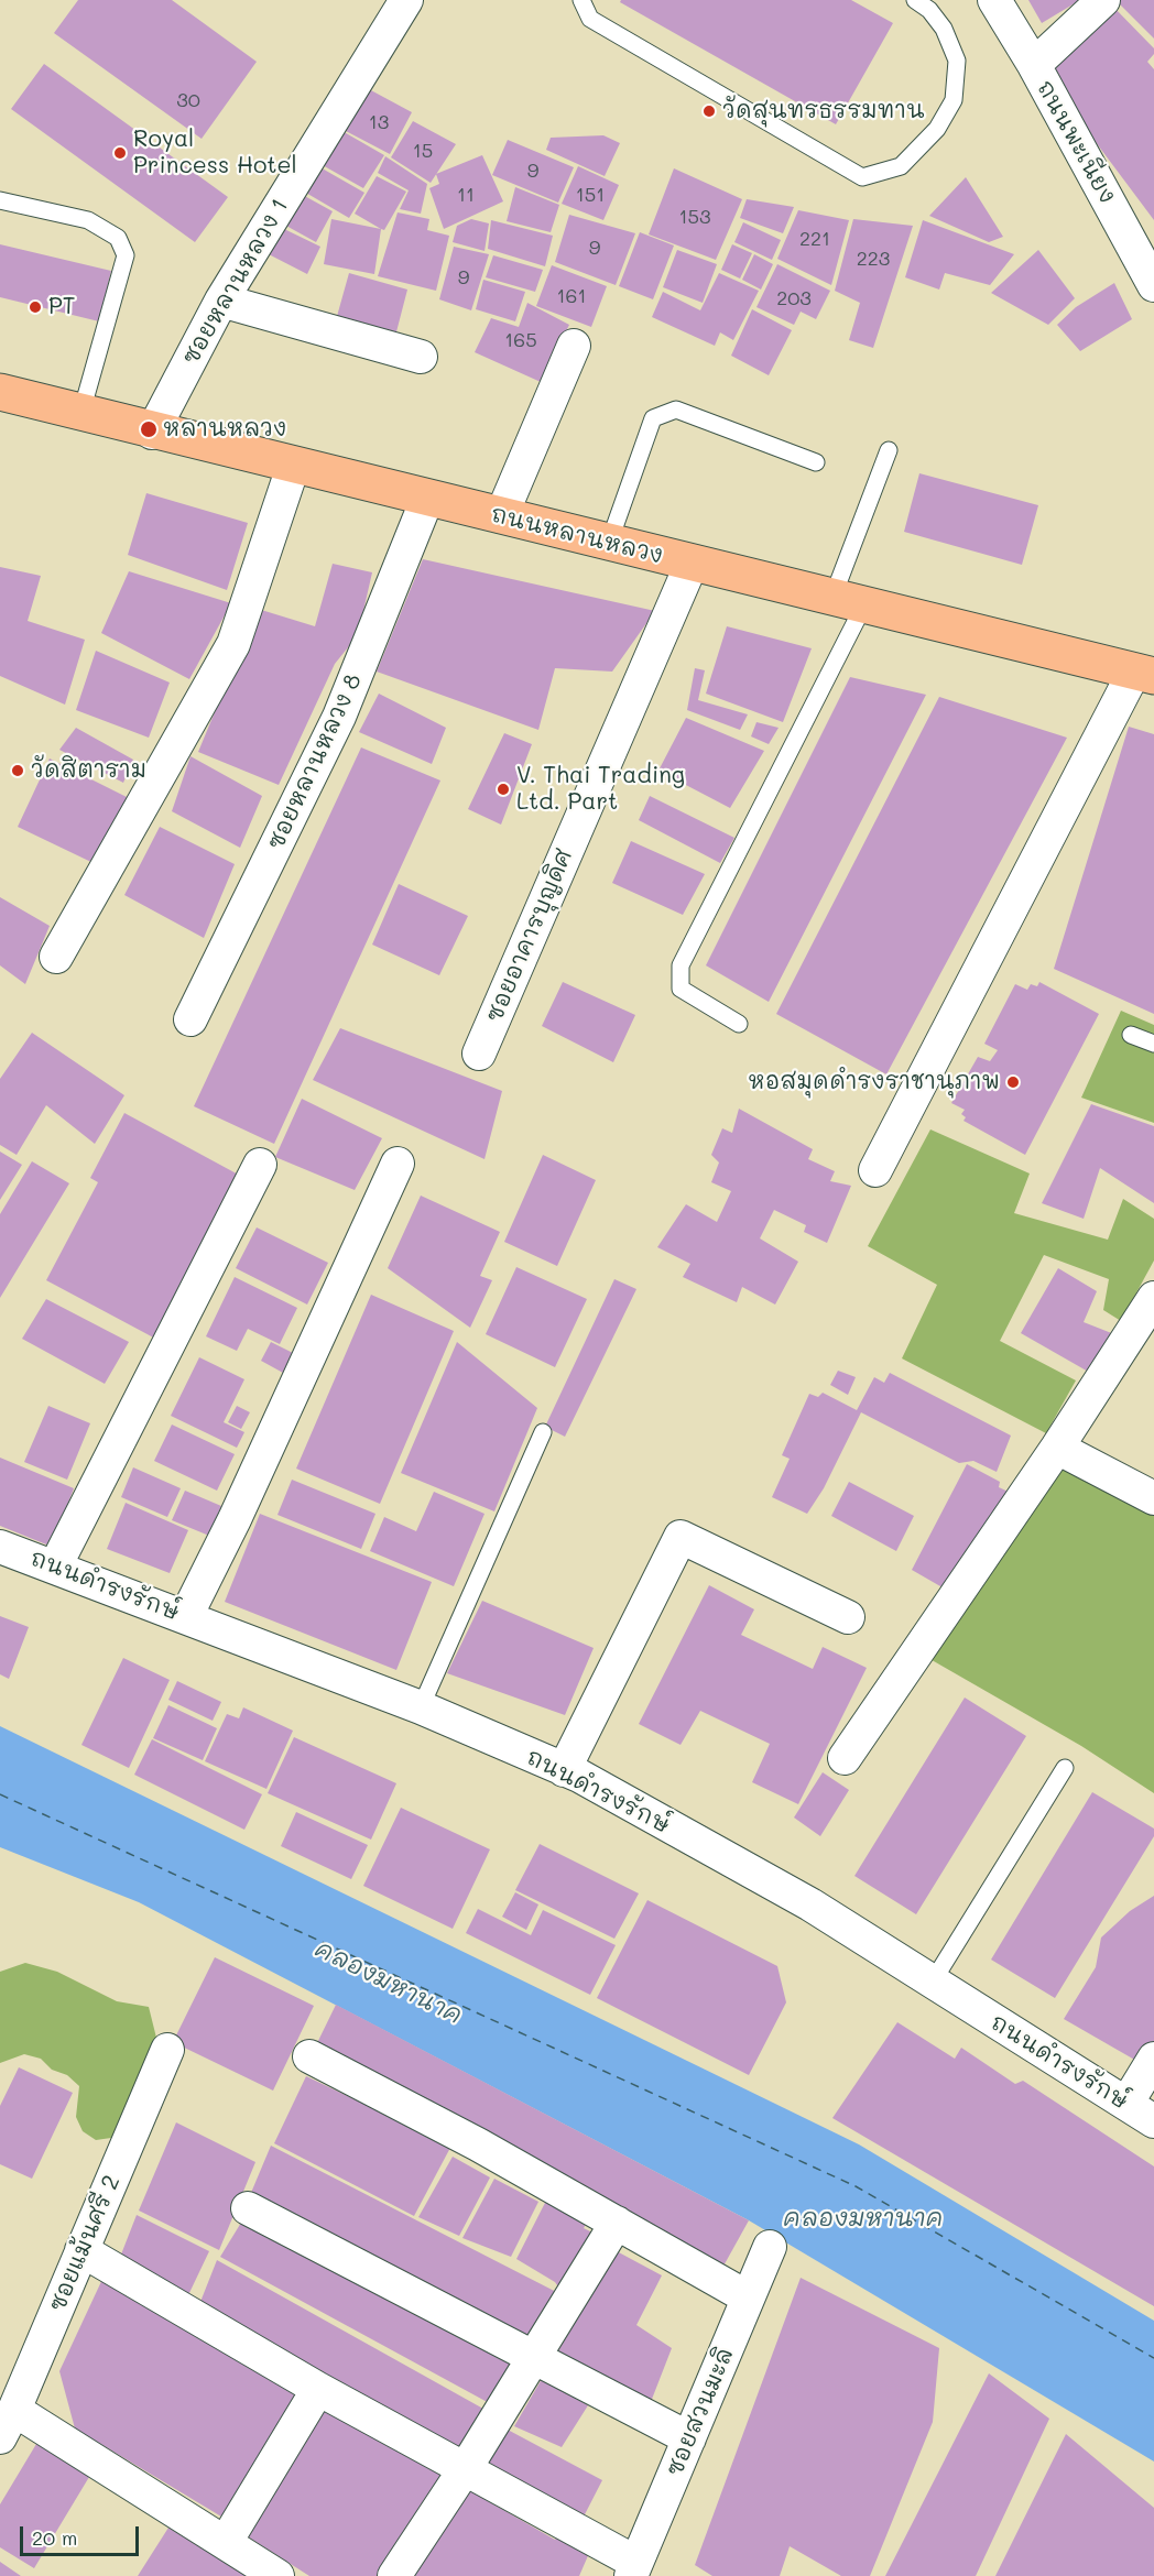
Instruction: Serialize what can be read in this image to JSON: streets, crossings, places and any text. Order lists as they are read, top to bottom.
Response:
{
  "streets": {
    "main road": ["ถนนหลานหลวง"],
    "street": [
      "ถนนพะเนียง",
      "ซอยหลานหลวง 1",
      "ซอยหลานหลวง 8",
      "ซอยอาคารบุญดิศ",
      "ถนนดำรงรักษ์",
      "ซอยแม้นศรี 2",
      "ซอยสวนมะลิ"
    ]
  },
  "crossings": [
    ["ซอยหลานหลวง 1", "ถนนหลานหลวง"],
    ["ถนนหลานหลวง", "ซอยหลานหลวง 8"],
    ["ถนนหลานหลวง", "ซอยอาคารบุญดิศ"]
  ],
  "water": ["คลองมหานาค"],
  "places": [
    "วัดสุนทรธรรมทาน",
    "Royal Princess Hotel",
    "PT",
    "หลานหลวง",
    "วัดสิตาราม",
    "V. Thai Trading Ltd. Part",
    "หอสมุดดำรงราชานุภาพ"
  ],
  "house_numbers": [
    "30",
    "13",
    "15",
    "9",
    "11",
    "151",
    "153",
    "221",
    "9",
    "223",
    "9",
    "161",
    "203",
    "165"
  ],
  "scale_bar": "20 m"
}
